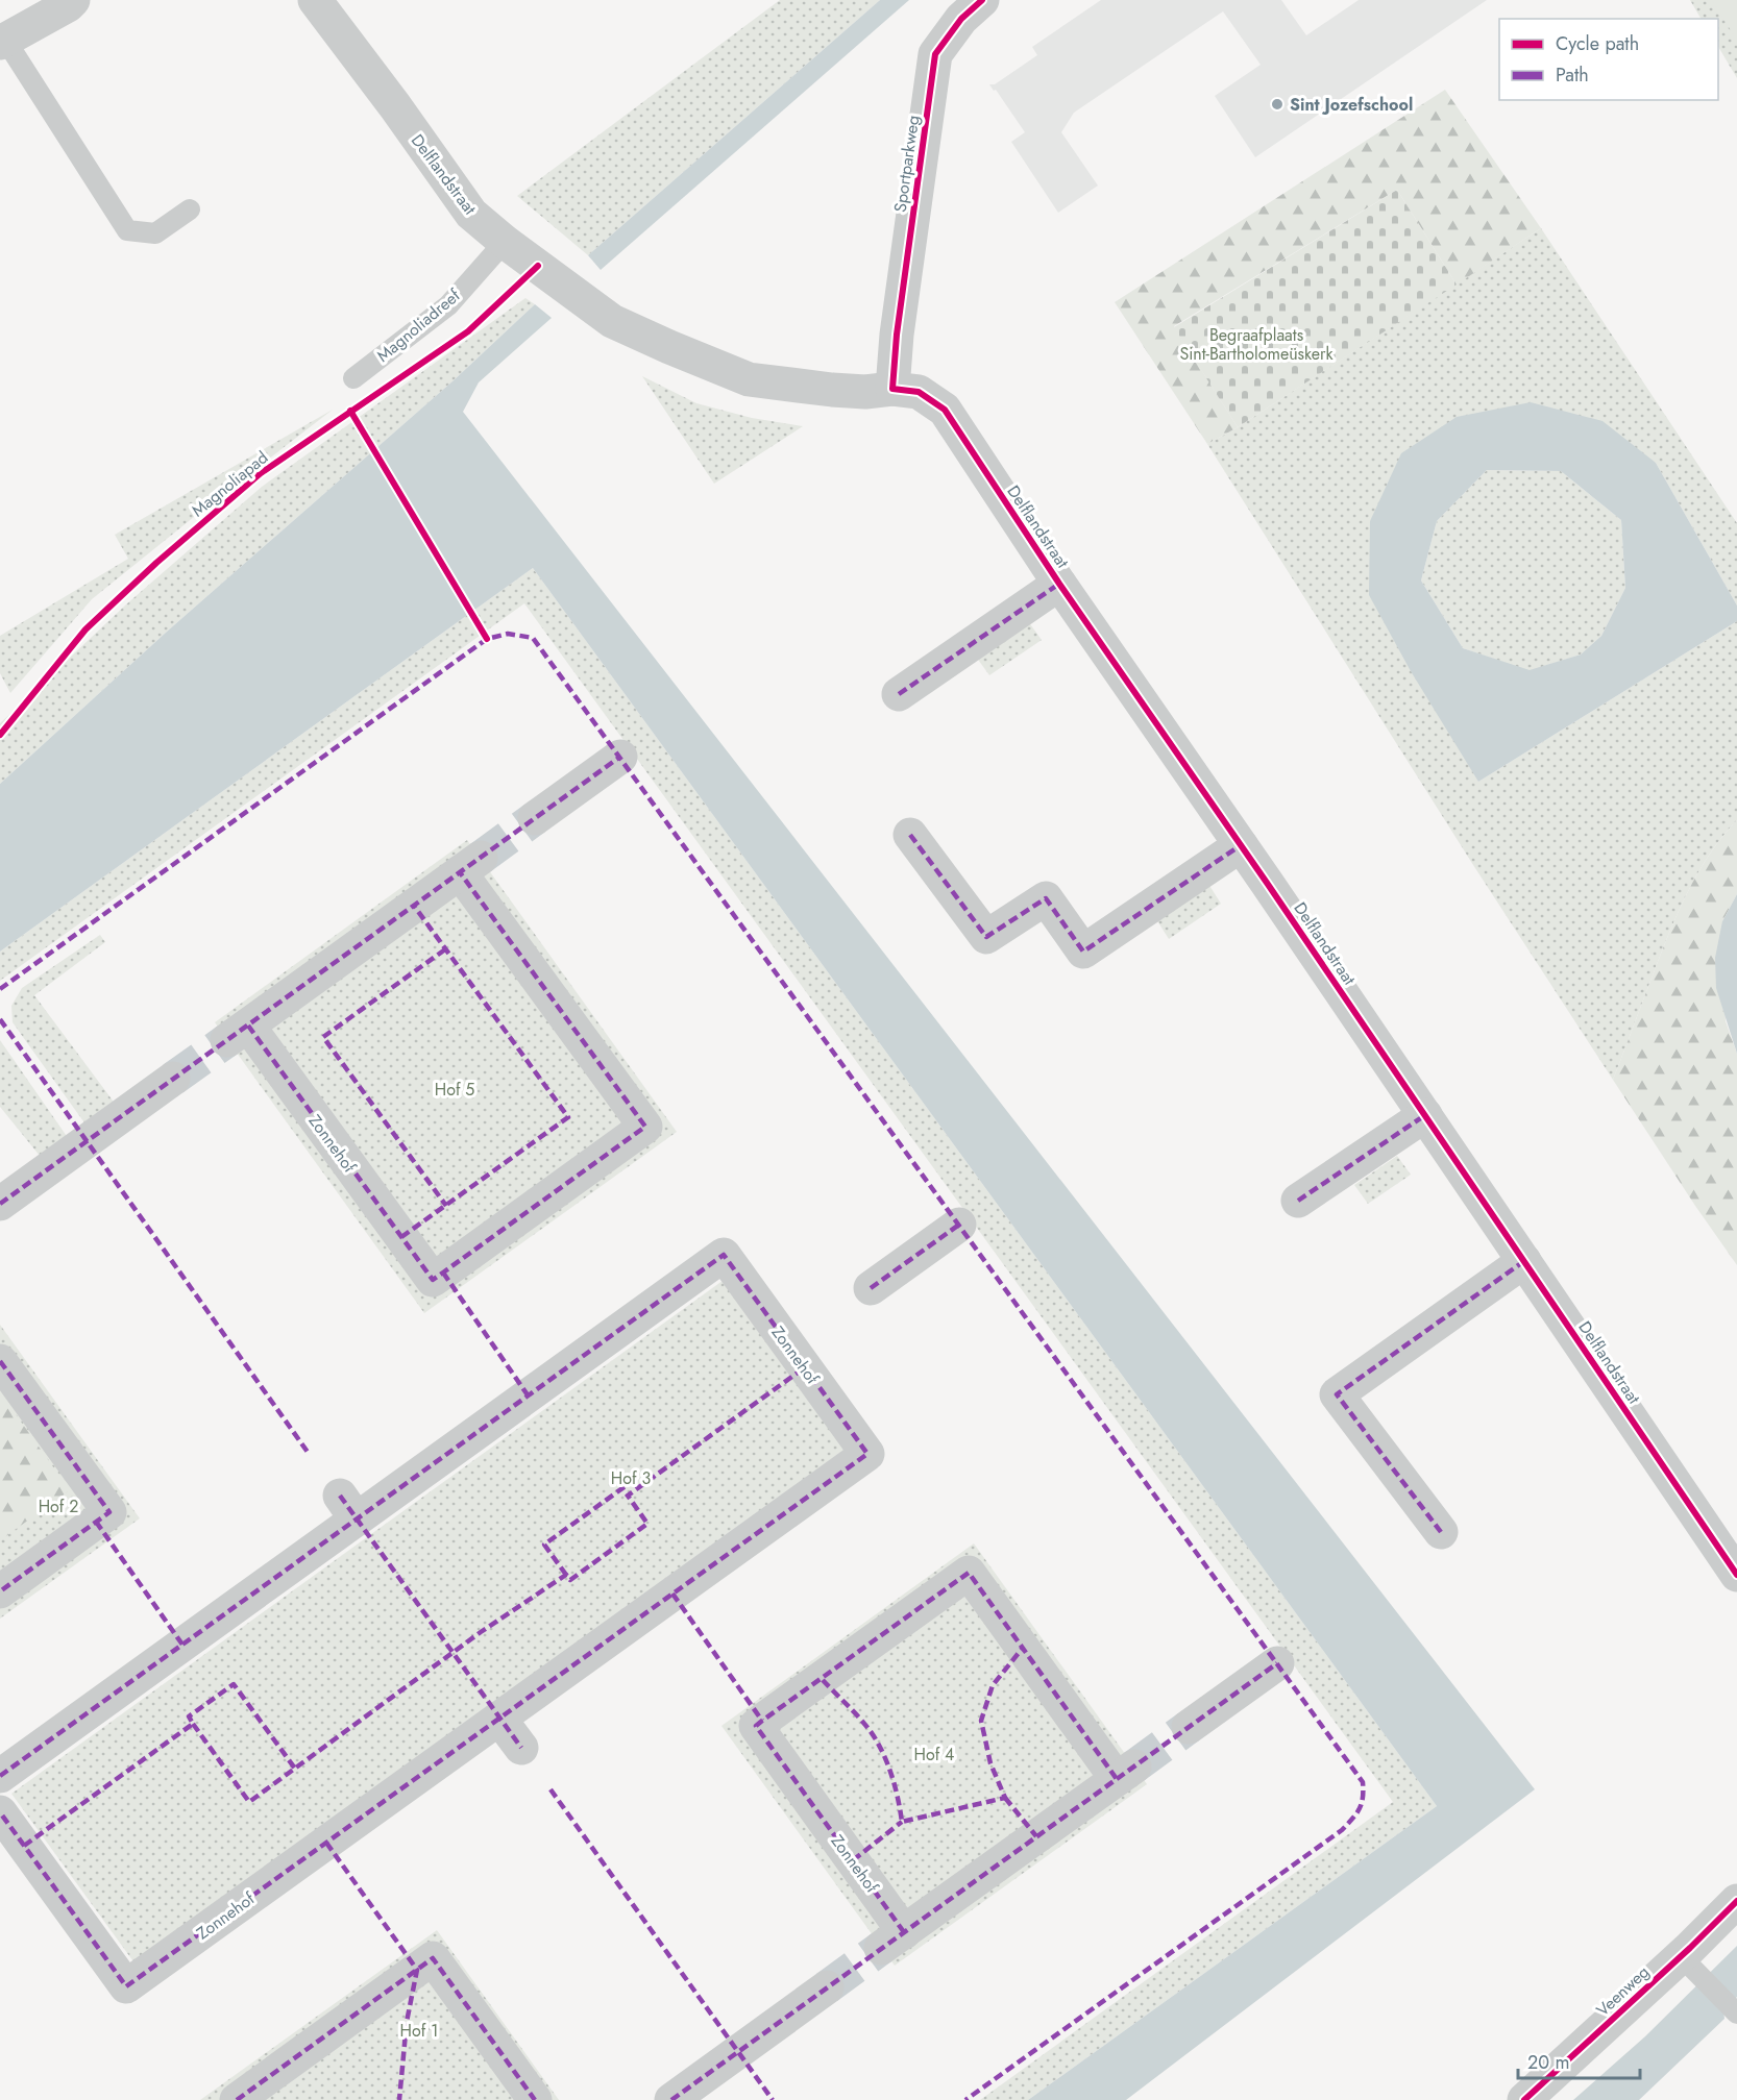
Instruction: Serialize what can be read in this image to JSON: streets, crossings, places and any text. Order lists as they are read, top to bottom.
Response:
{
  "streets": {
    "street": [
      "Sportparkweg",
      "Delflandstraat",
      "Zonnehof",
      "Veenweg"
    ],
    "lane": ["Magnoliadreef"],
    "cycle path": ["Magnoliapad"]
  },
  "crossings": [
    ["Sportparkweg", "Delflandstraat"],
    ["Delflandstraat", "Magnoliadreef"]
  ],
  "parks": [
    "Begraafplaats Sint-Bartholomeüskerk",
    "Hof 5",
    "Hof 3",
    "Hof 2",
    "Hof 4",
    "Hof 1"
  ],
  "places": ["Sint Jozefschool"],
  "legend": ["Cycle path", "Path"],
  "scale_bar": "20 m"
}
